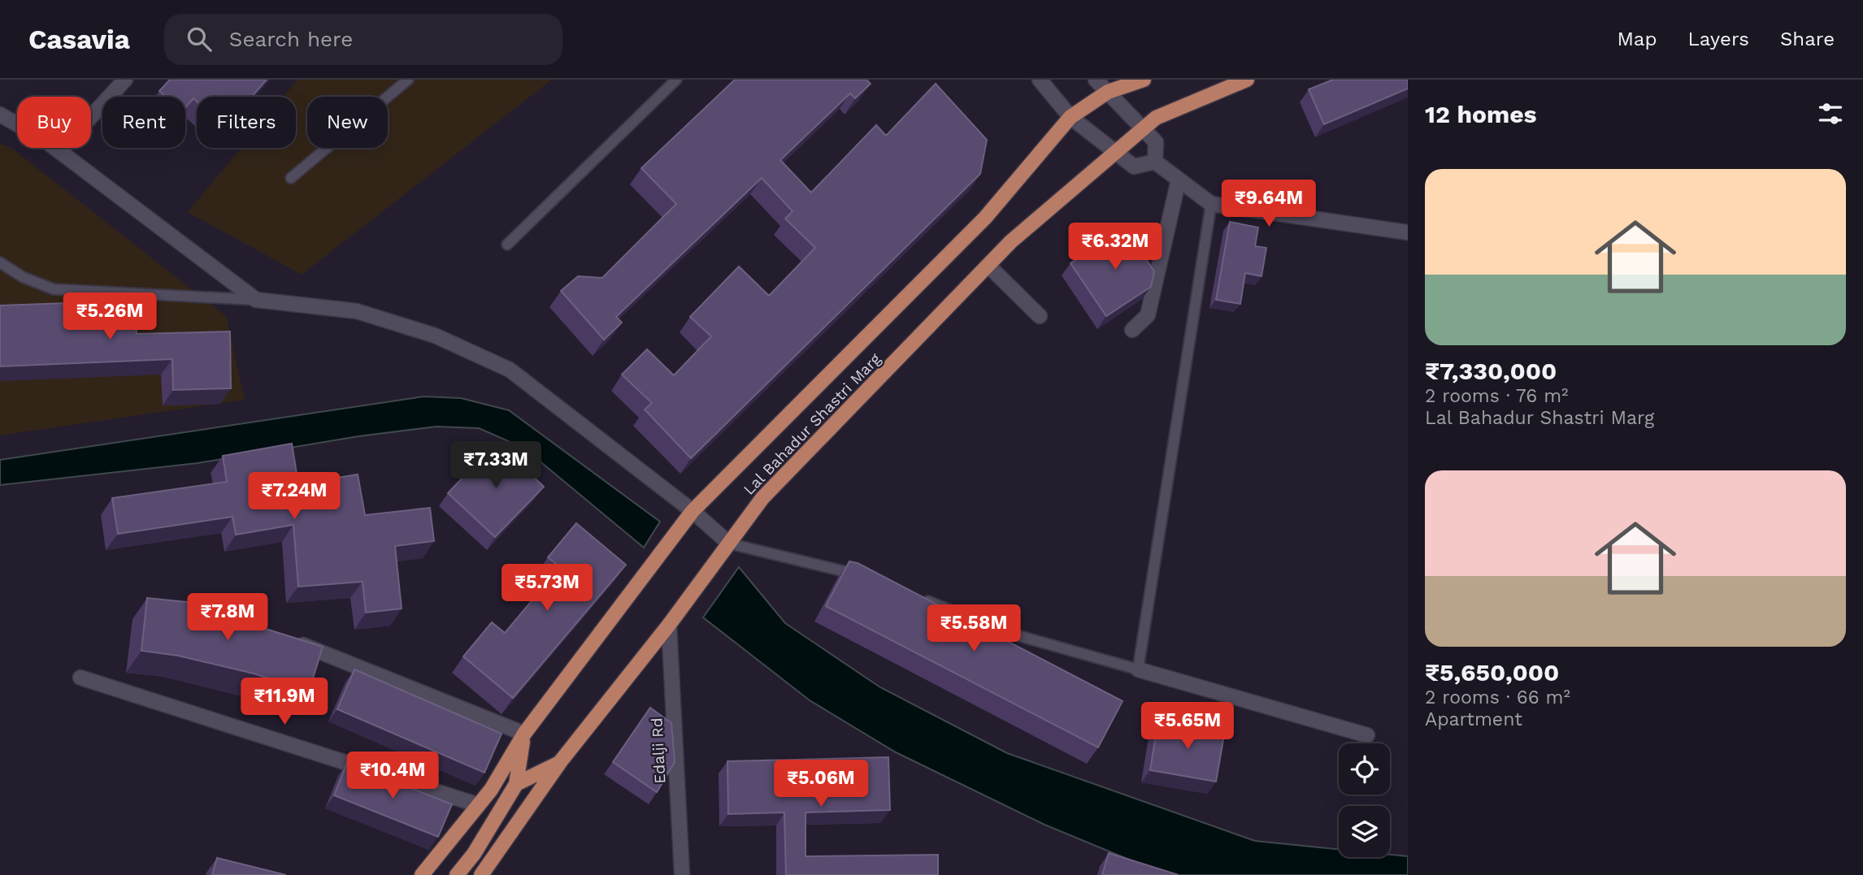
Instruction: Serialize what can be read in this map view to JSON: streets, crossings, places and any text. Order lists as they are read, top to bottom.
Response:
{
  "streets": {
    "main road": ["Lal Bahadur Shastri Marg"],
    "street": ["Edalji Rd"]
  },
  "crossings": [
    ["Lal Bahadur Shastri Marg", "Edalji Rd"]
  ],
  "page": {
    "header": "Casavia",
    "search": "Search here",
    "nav": ["Map", "Layers", "Share"],
    "heading": "12 homes",
    "chip": [
      "Buy",
      "Rent",
      "Filters",
      "New"
    ],
    "list": [
      {
        "name": "₹7,330,000",
        "note": "2 rooms · 76 m² · Lal Bahadur Shastri Marg"
      },
      {
        "name": "₹5,650,000",
        "note": "2 rooms · 66 m² · Apartment"
      }
    ],
    "price": [
      "₹9.64M",
      "₹6.32M",
      "₹5.26M",
      "₹7.33M",
      "₹7.24M",
      "₹5.73M",
      "₹7.8M",
      "₹5.58M",
      "₹11.9M",
      "₹5.65M",
      "₹10.4M",
      "₹5.06M"
    ]
  }
}
